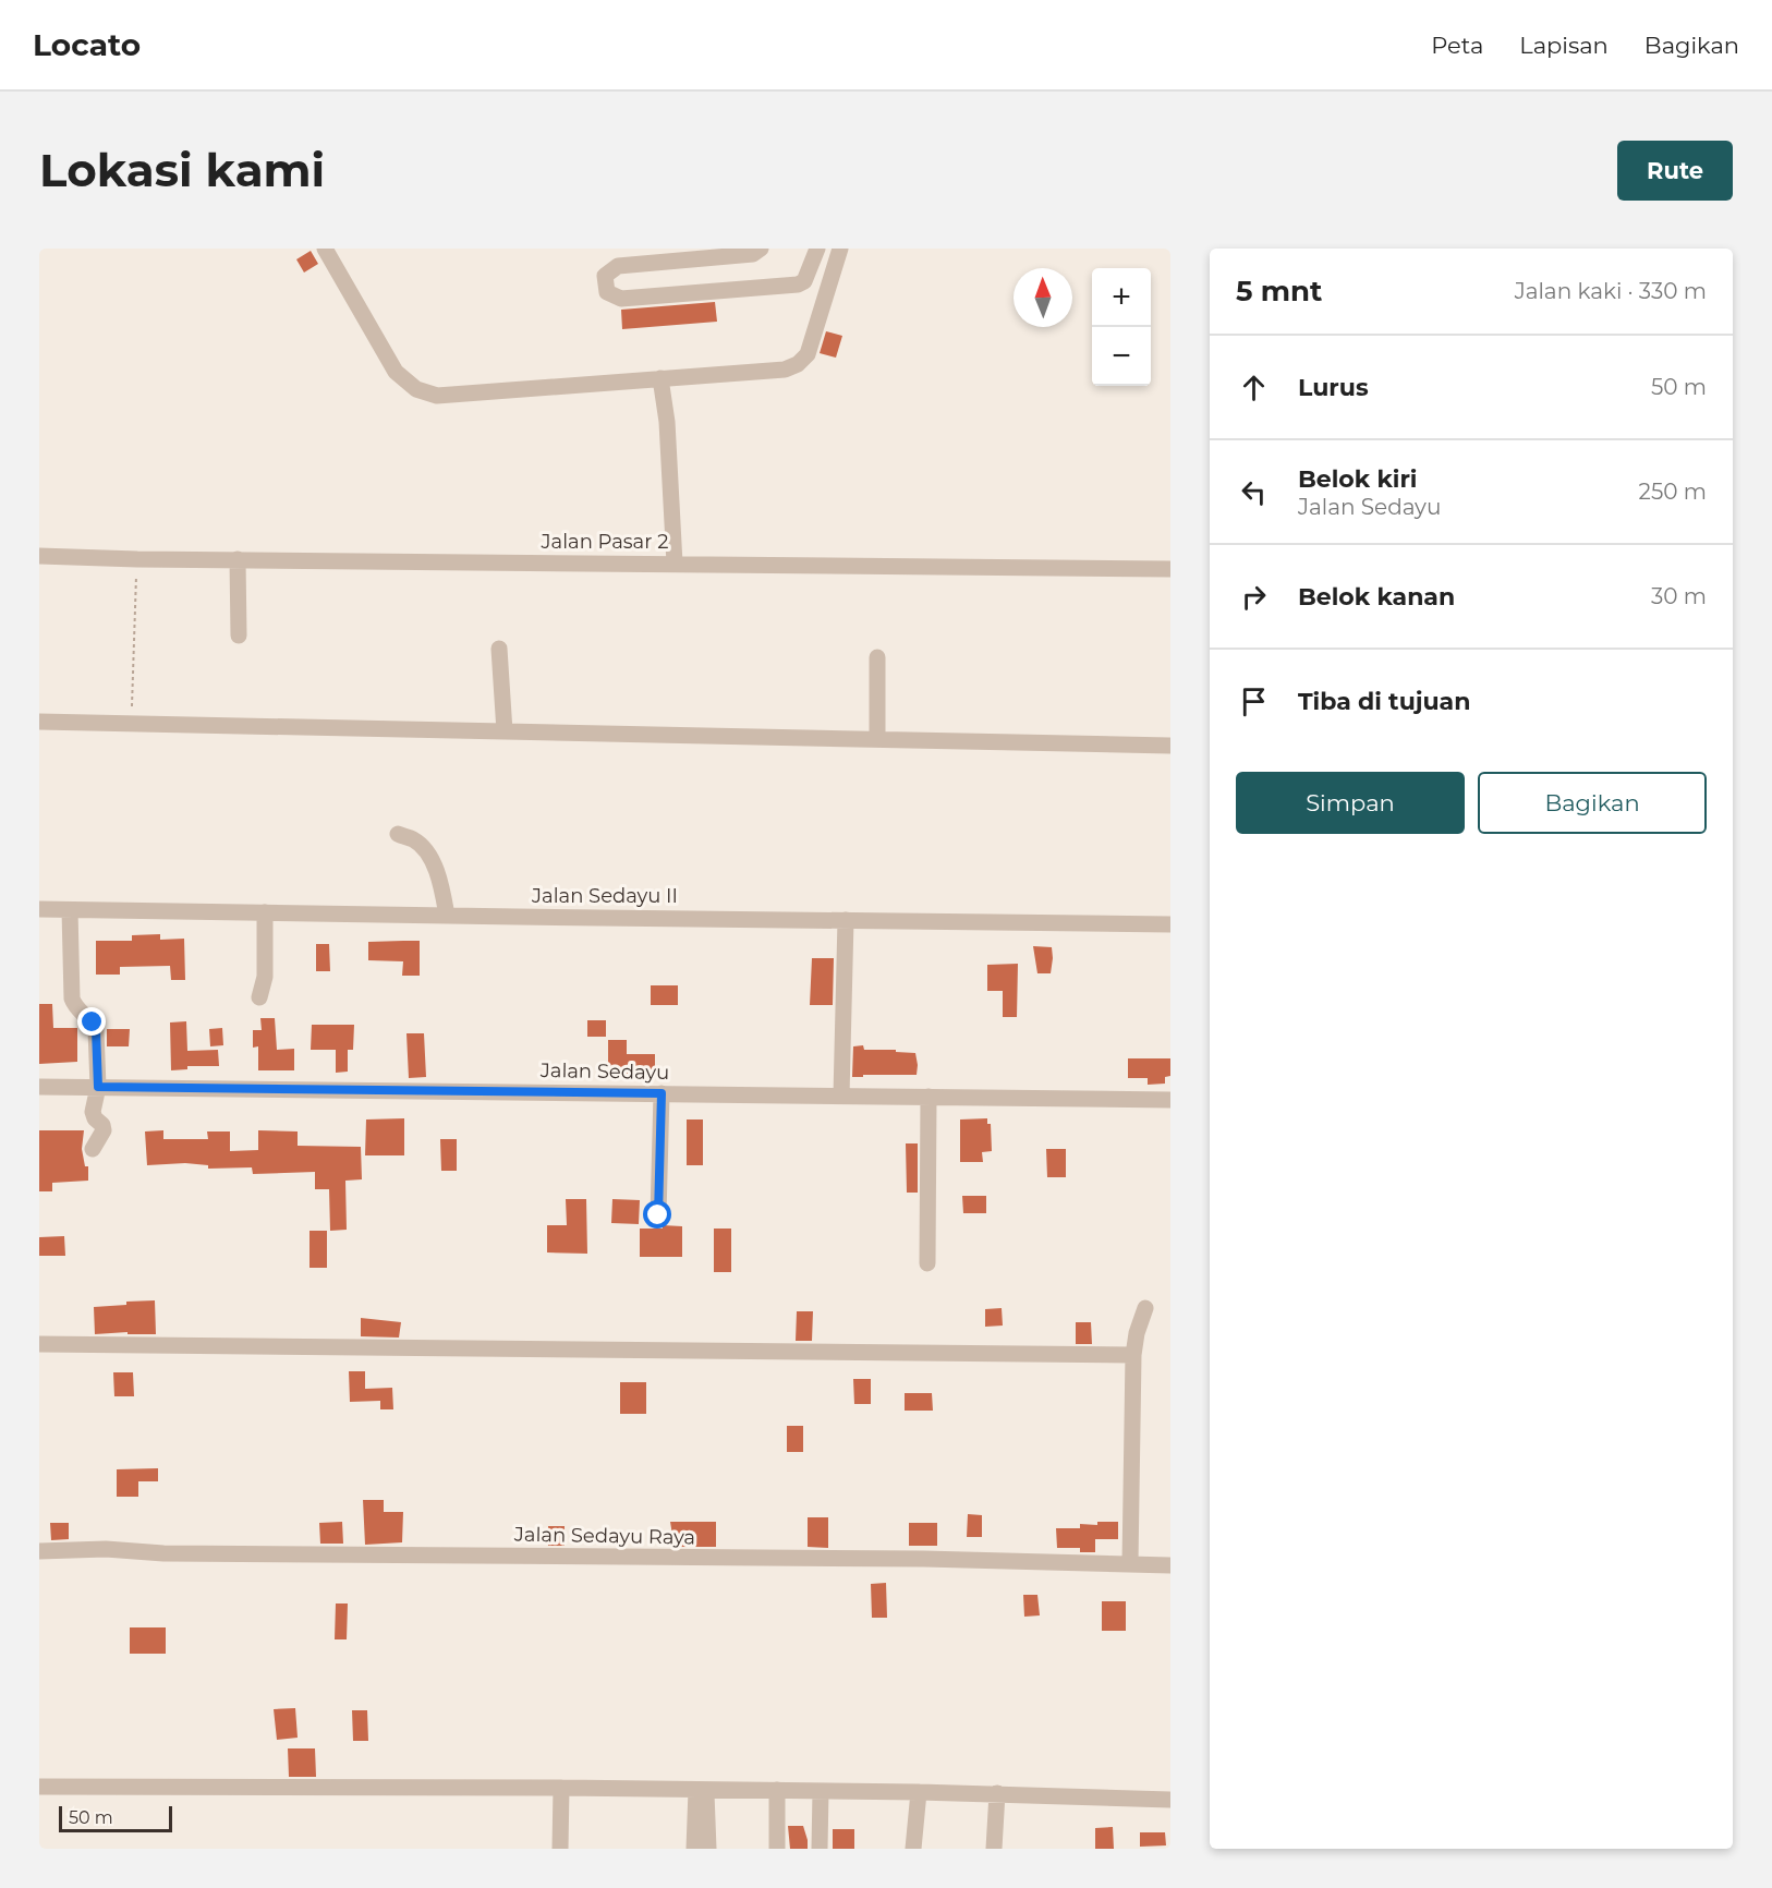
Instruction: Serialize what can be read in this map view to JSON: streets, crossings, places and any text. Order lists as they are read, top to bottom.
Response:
{
  "streets": {
    "street": [
      "Jalan Pasar 2",
      "Jalan Sedayu II",
      "Jalan Sedayu",
      "Jalan Sedayu Raya"
    ]
  },
  "scale_bar": "50 m",
  "north": "top",
  "page": {
    "header": "Locato",
    "nav": ["Peta", "Lapisan", "Bagikan"],
    "buttons": [
      "Rute",
      ["Simpan", "Bagikan"]
    ],
    "title": "Lokasi kami",
    "heading": ["5 mnt", "Jalan kaki · 330 m"],
    "map_buttons": ["+", "−"],
    "list": [
      ["Lurus", "50 m"],
      ["Belok kiri", "Jalan Sedayu", "250 m"],
      ["Belok kanan", "30 m"],
      "Tiba di tujuan"
    ],
    "scale": "50 m"
  }
}
